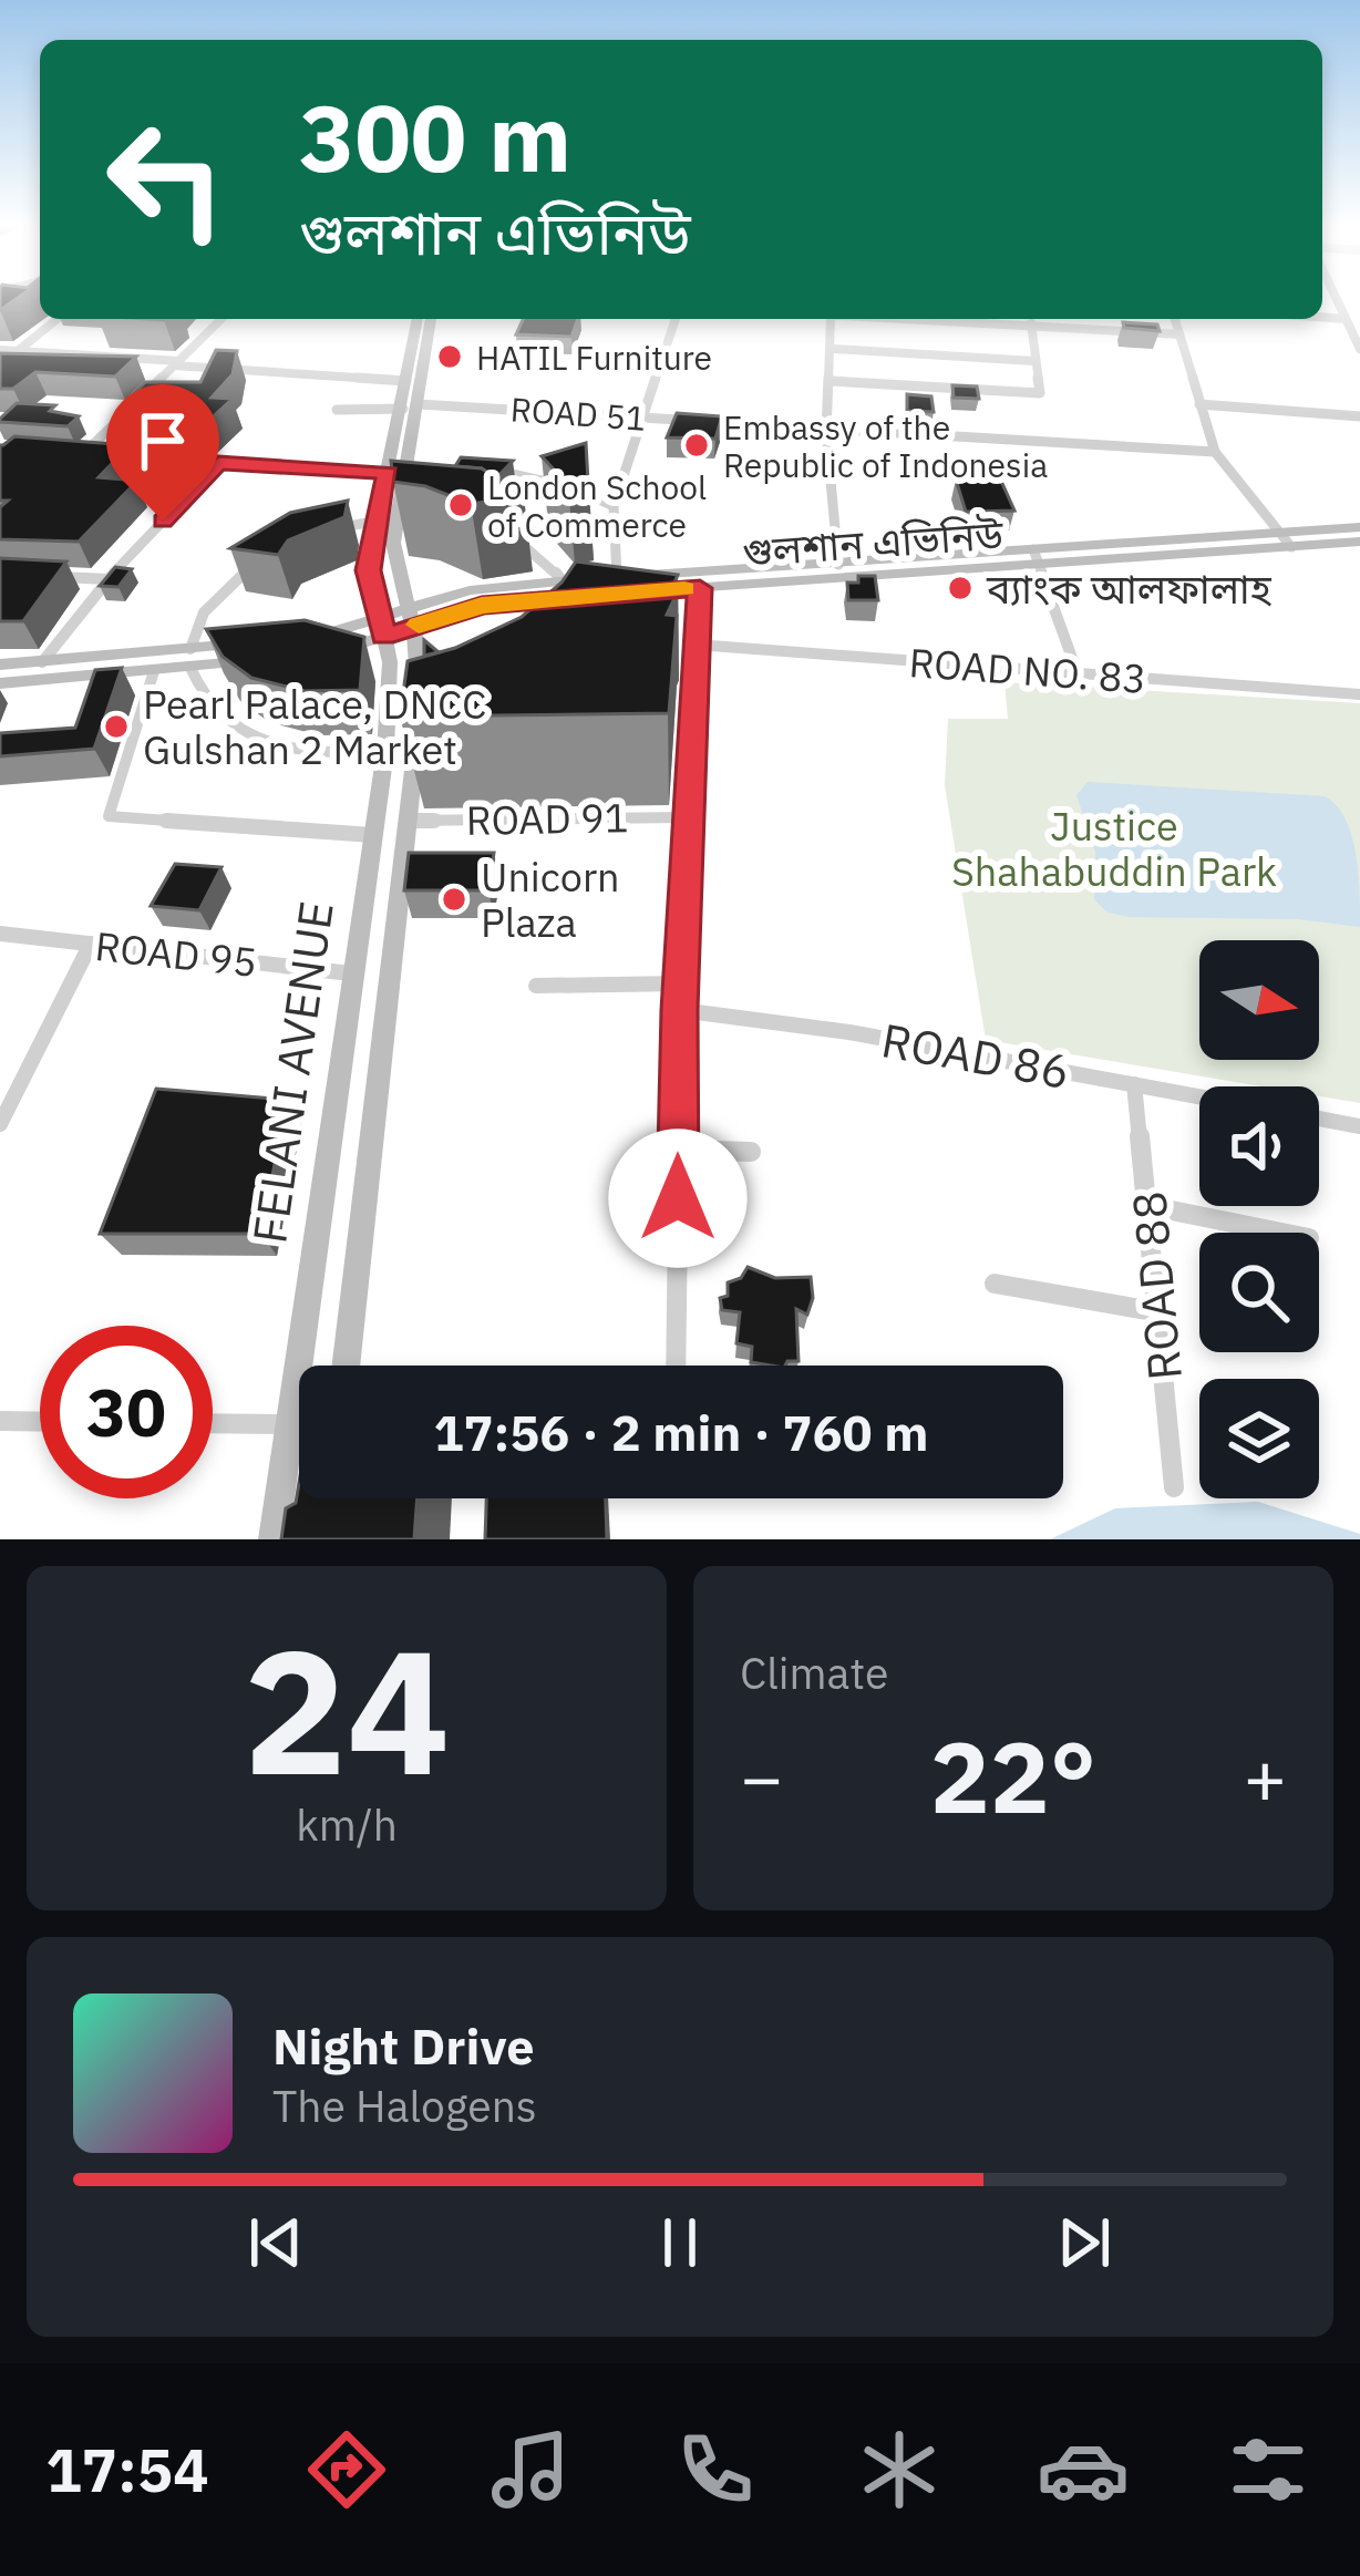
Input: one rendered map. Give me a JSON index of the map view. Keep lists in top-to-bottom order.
{
  "streets": {
    "main road": ["গুলশান এভিনিউ", "FELANI AVENUE"],
    "street": [
      "ROAD 51",
      "ROAD NO. 83",
      "ROAD 91",
      "ROAD 95",
      "ROAD 86",
      "ROAD 88"
    ]
  },
  "crossings": [
    ["ROAD 51", "FELANI AVENUE"],
    ["গুলশান এভিনিউ", "FELANI AVENUE"],
    ["ROAD 91", "FELANI AVENUE"],
    ["ROAD 95", "FELANI AVENUE"],
    ["ROAD 86", "ROAD 88"]
  ],
  "parks": ["Justice Shahabuddin Park"],
  "places": [
    "HATIL Furniture",
    "Embassy of the Republic of Indonesia",
    "London School of Commerce",
    "ব্যাংক আলফালাহ",
    "Pearl Palace, DNCC Gulshan 2 Market",
    "Unicorn Plaza"
  ],
  "north": "right",
  "page": {
    "turn": ["300 m", "গুলশান এভিনিউ"],
    "limit": "30",
    "trip": "17:56 · 2 min · 760 m",
    "tile": [
      ["24", "km/h"],
      "Climate"
    ],
    "heat": ["−", "22°", "+"],
    "song": ["Night Drive", "The Halogens"],
    "tabs": "17:54"
  }
}
